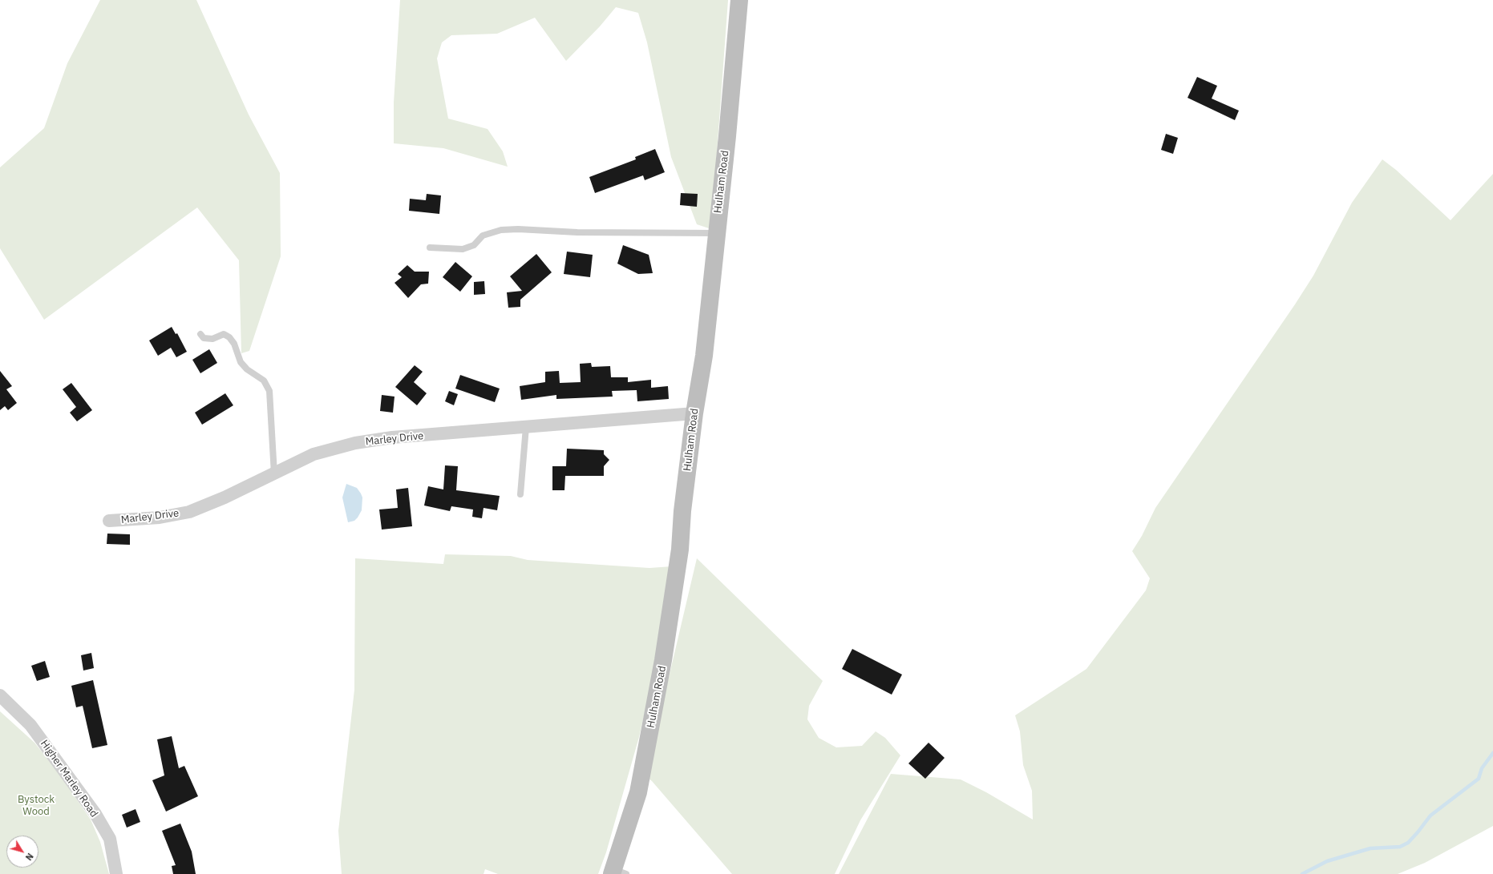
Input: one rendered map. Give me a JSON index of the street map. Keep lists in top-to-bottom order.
{
  "streets": {
    "street": ["Hulham Road", "Marley Drive", "Higher Marley Road"]
  },
  "crossings": [
    ["Hulham Road", "Marley Drive"]
  ],
  "parks": ["Bystock Wood"],
  "north": "bottom right"
}
